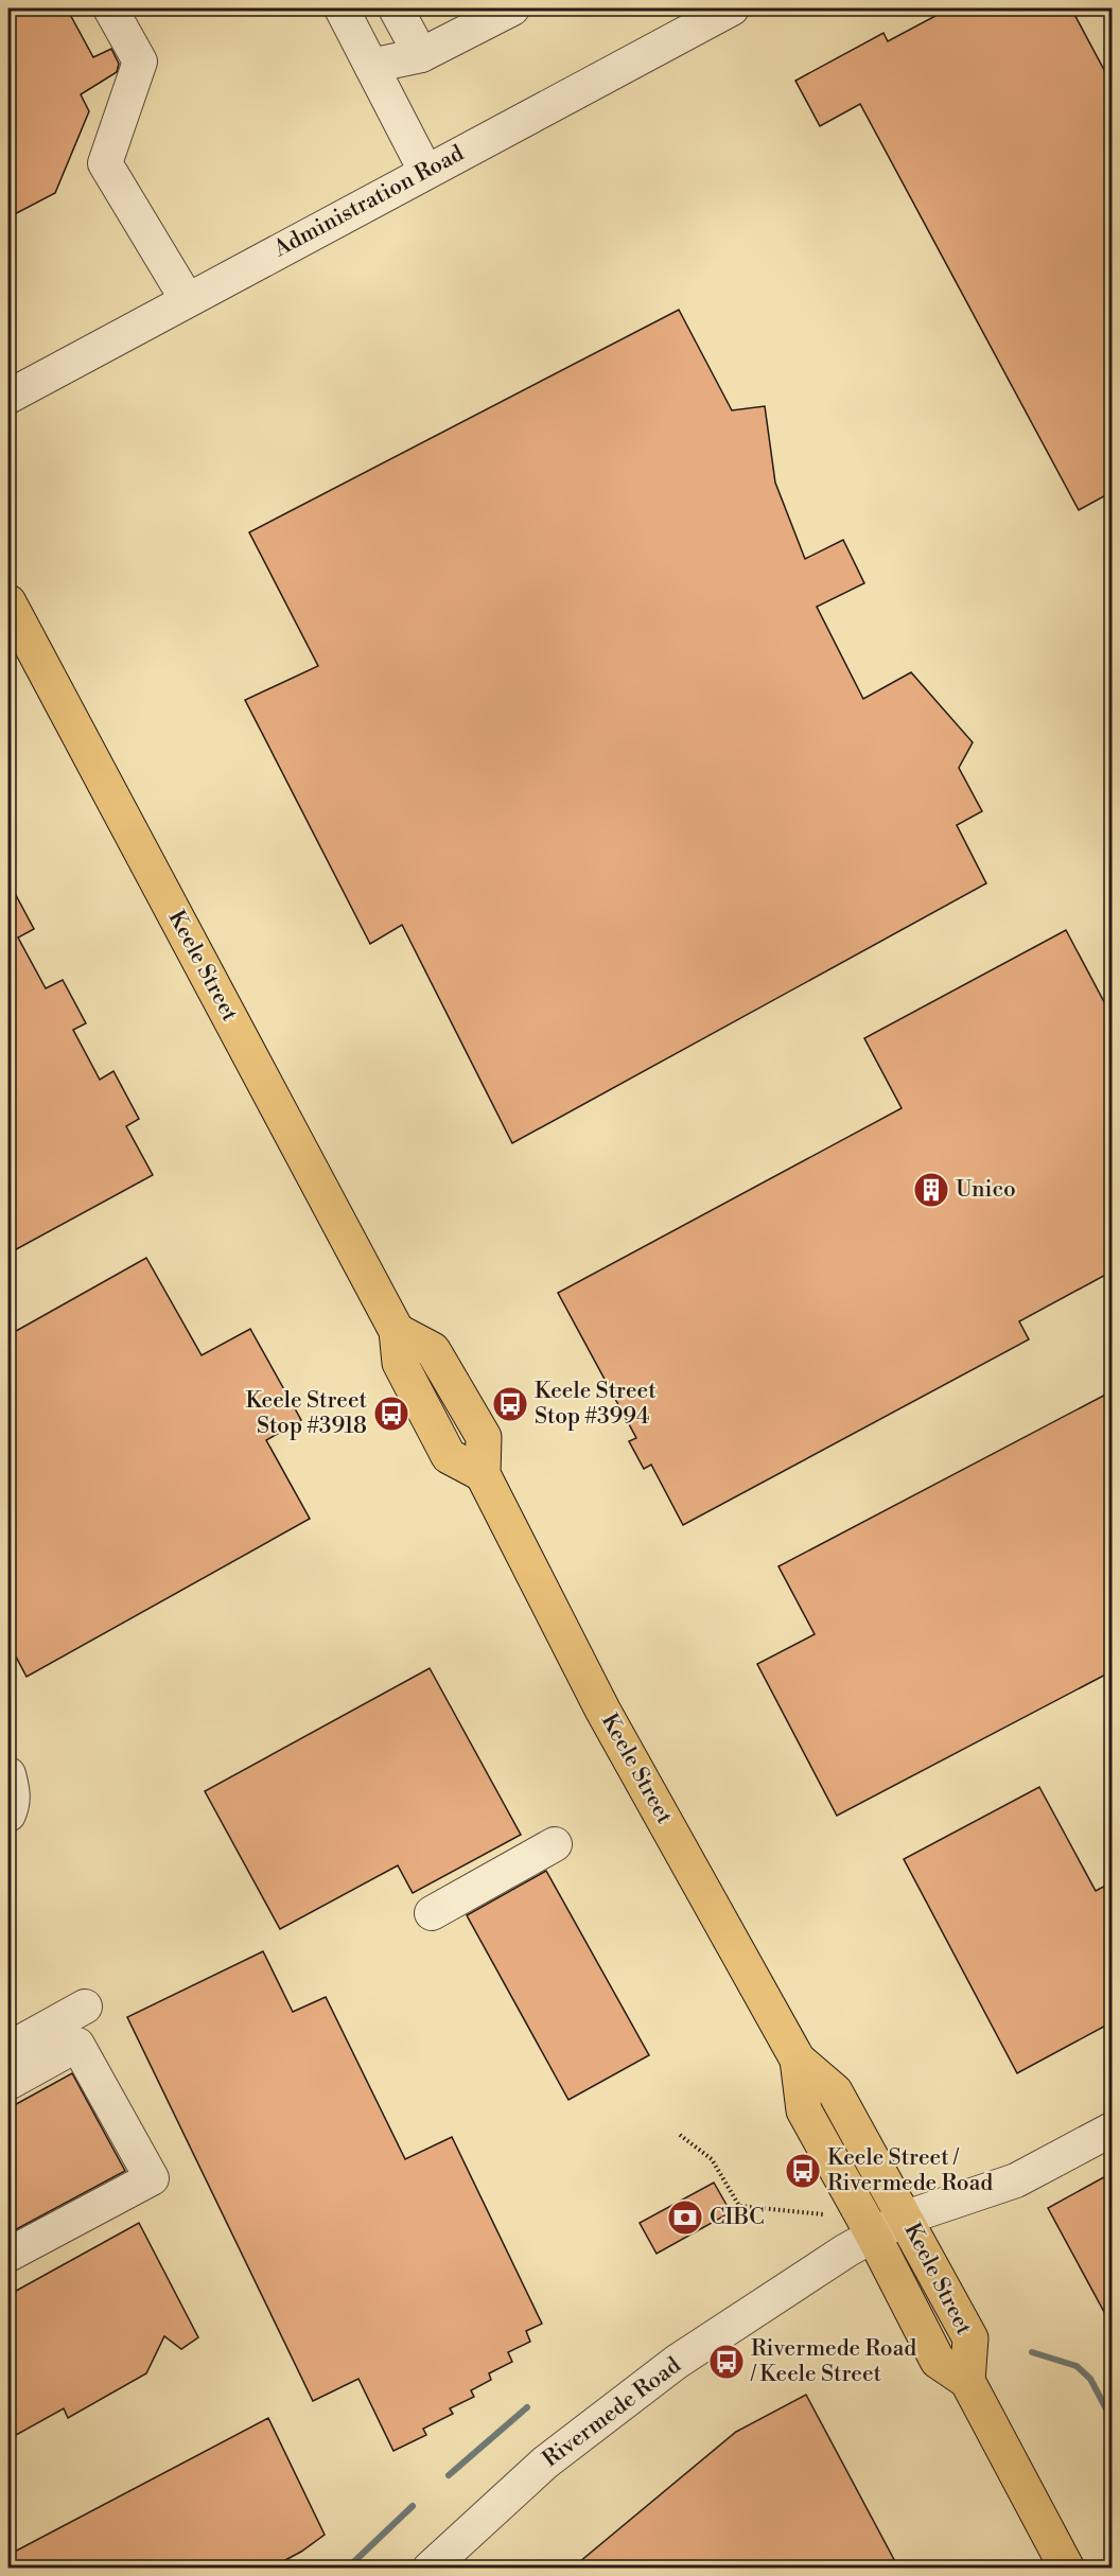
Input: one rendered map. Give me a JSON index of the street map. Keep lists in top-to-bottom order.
{
  "streets": {
    "main road": ["Keele Street"],
    "street": ["Administration Road", "Rivermede Road"]
  },
  "crossings": [
    ["Keele Street", "Rivermede Road"]
  ],
  "places": {
    "building": ["Unico"],
    "bus stop": [
      "Keele Street Stop #3994",
      "Keele Street Stop #3918",
      "Keele Street / Rivermede Road",
      "Rivermede Road / Keele Street"
    ],
    "bank": ["CIBC"]
  }
}
